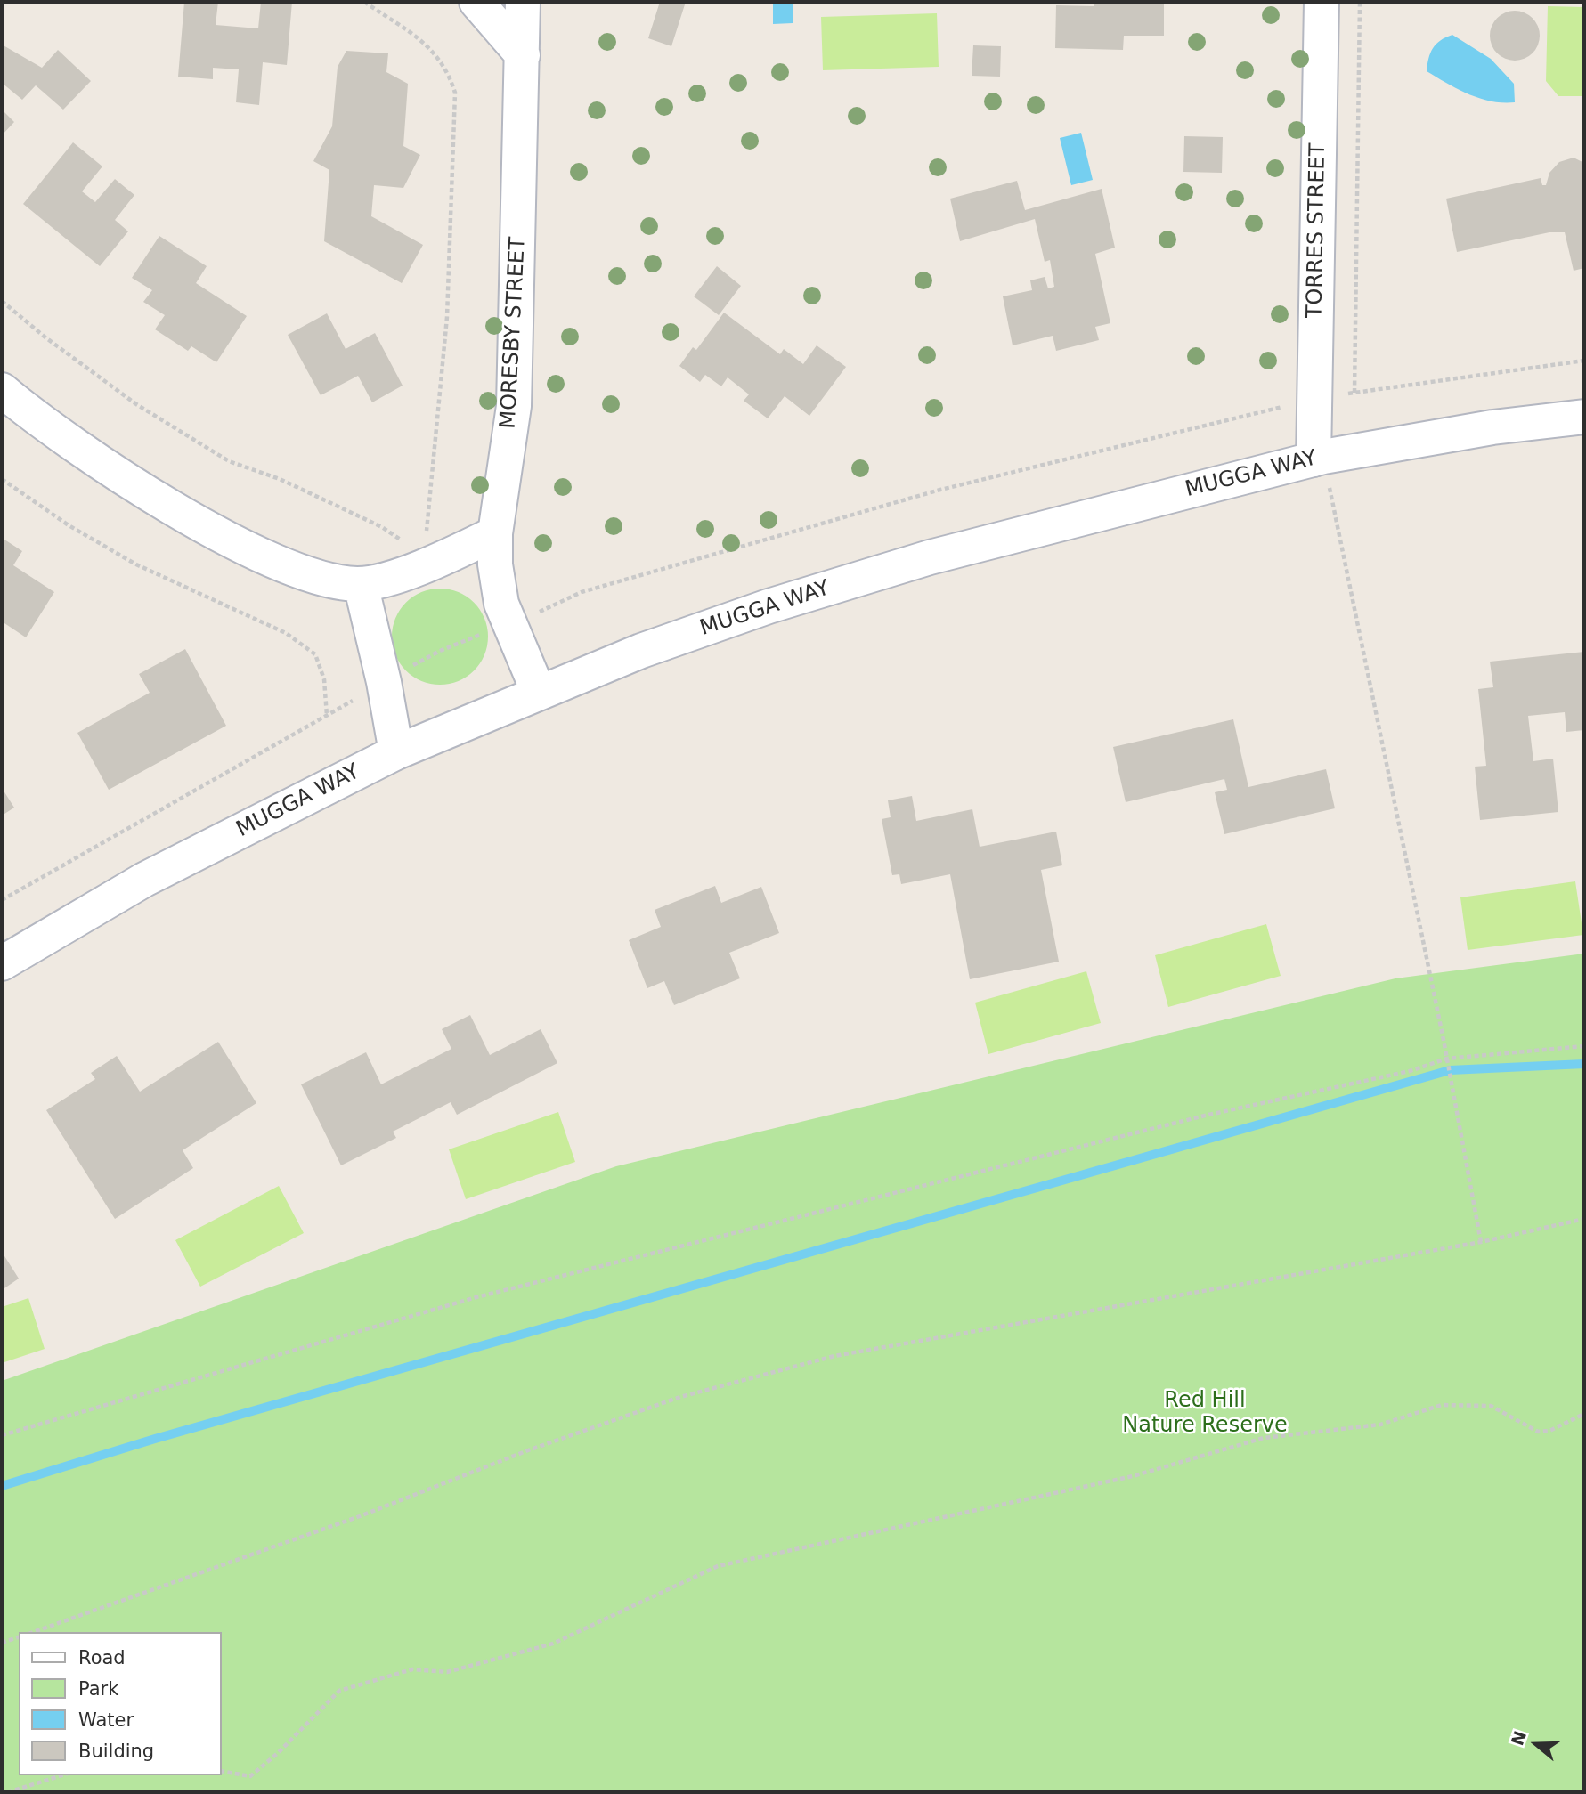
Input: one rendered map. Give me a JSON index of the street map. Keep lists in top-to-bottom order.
{
  "streets": {
    "street": ["TORRES STREET", "MORESBY STREET", "MUGGA WAY"]
  },
  "crossings": [
    ["TORRES STREET", "MUGGA WAY"],
    ["MORESBY STREET", "MUGGA WAY"]
  ],
  "parks": ["Red Hill Nature Reserve"],
  "legend": [
    "Road",
    "Park",
    "Water",
    "Building"
  ],
  "north": "left"
}
